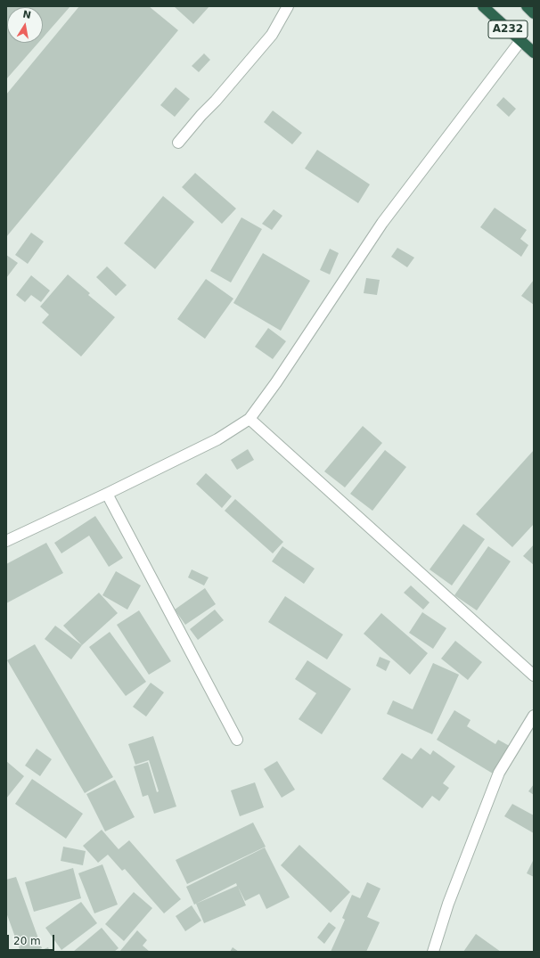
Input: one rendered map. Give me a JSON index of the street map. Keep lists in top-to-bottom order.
{
  "streets": {
    "highway": ["A232"]
  },
  "scale_bar": "20 m",
  "north": "top"
}
